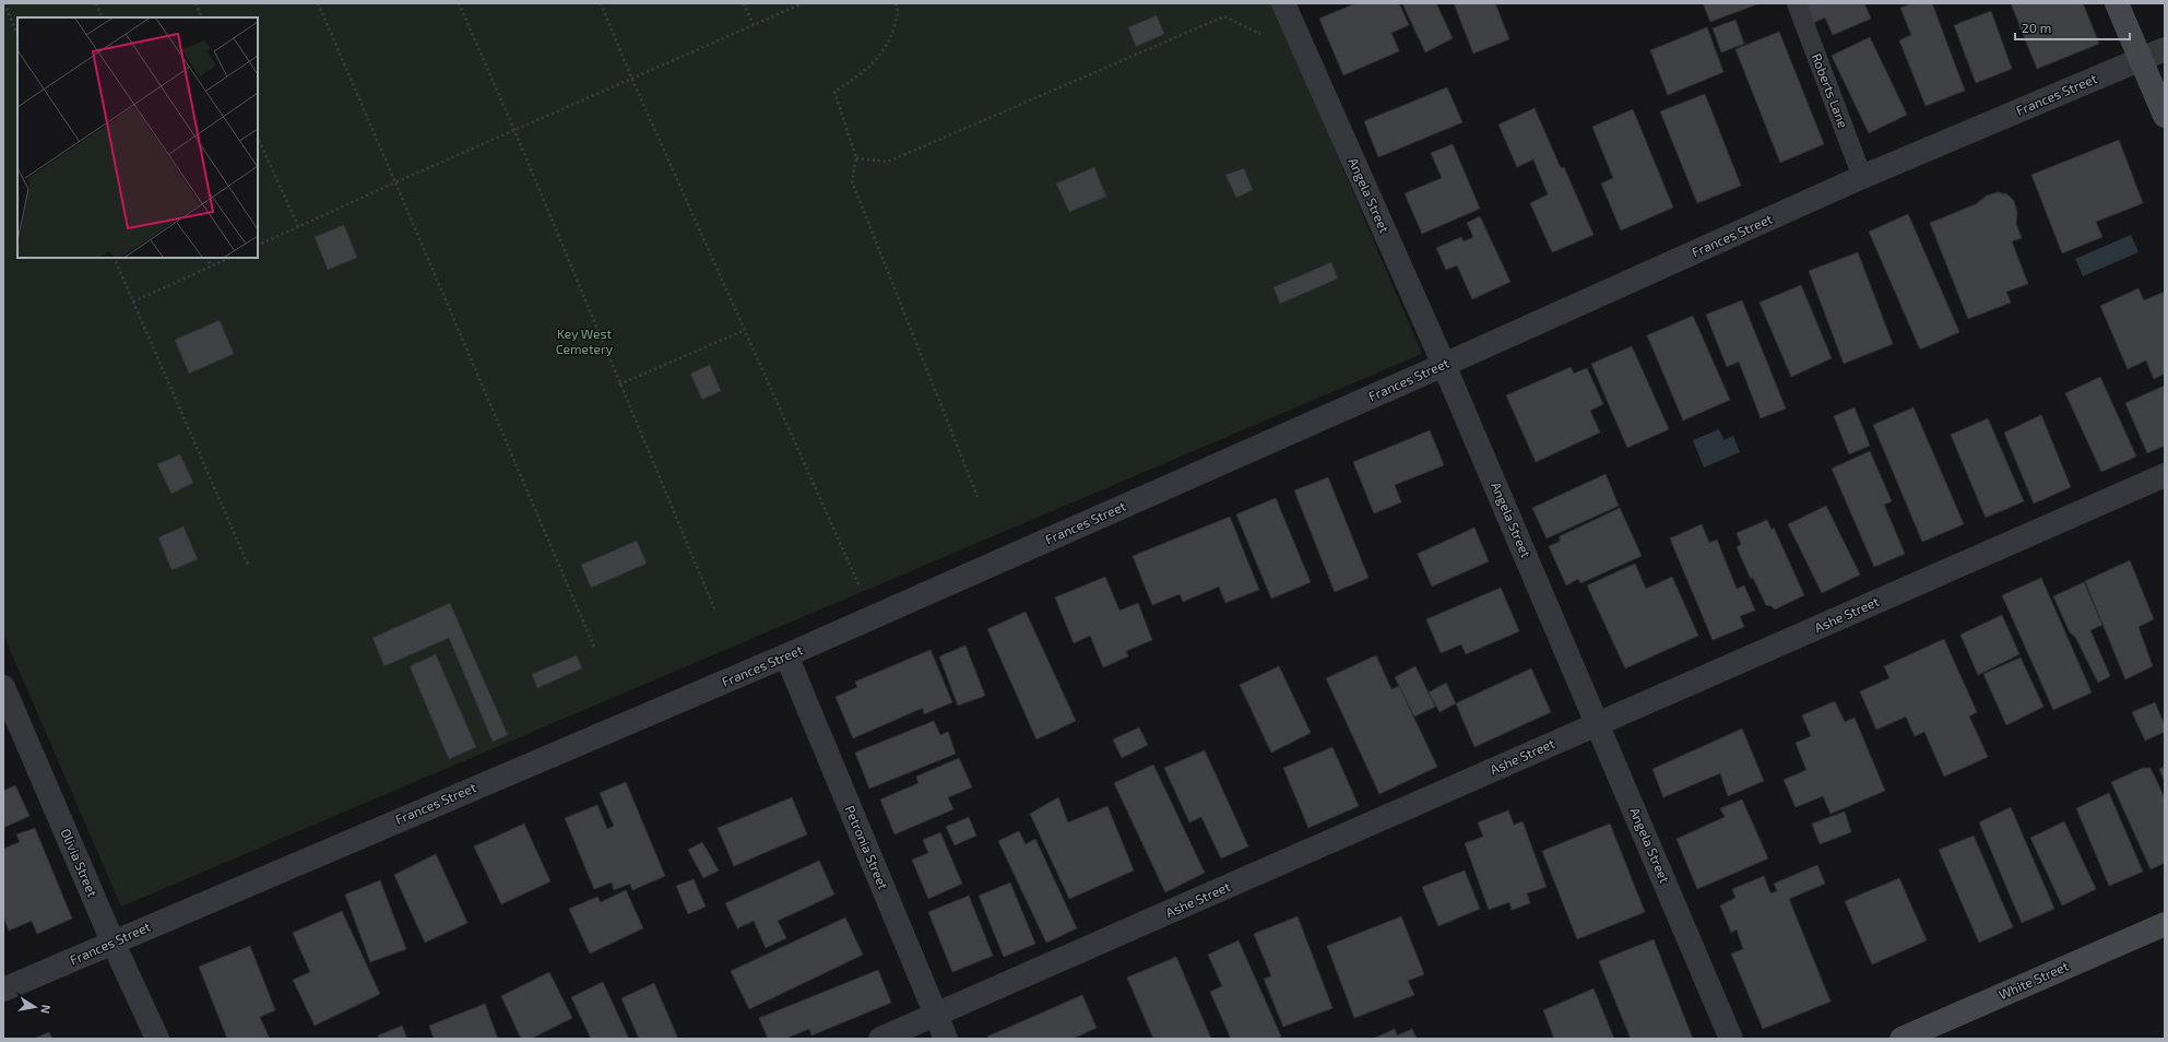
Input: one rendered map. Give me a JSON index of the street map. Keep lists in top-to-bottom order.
{
  "streets": {
    "street": [
      "Frances Street",
      "Angela Street",
      "Ashe Street",
      "Petronia Street",
      "Olivia Street",
      "White Street"
    ],
    "lane": ["Roberts Lane"]
  },
  "crossings": [
    ["Roberts Lane", "Frances Street"],
    ["Frances Street", "Angela Street"],
    ["Frances Street", "Petronia Street"],
    ["Frances Street", "Olivia Street"],
    ["Angela Street", "Ashe Street"],
    ["Ashe Street", "Petronia Street"]
  ],
  "parks": ["Key West Cemetery"],
  "scale_bar": "20 m",
  "north": "right"
}
